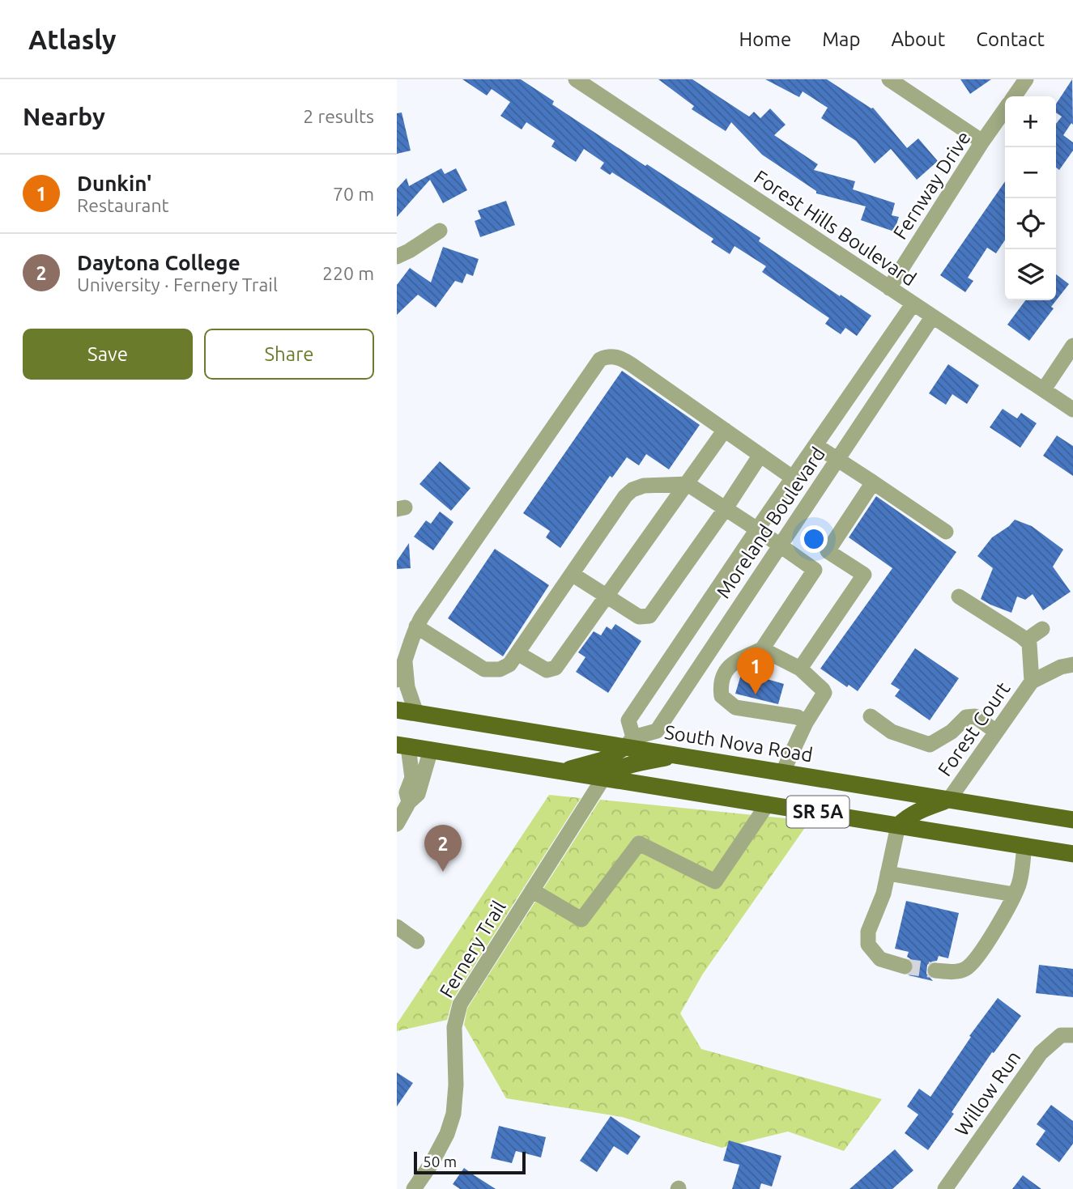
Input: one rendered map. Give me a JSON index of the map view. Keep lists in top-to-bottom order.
{
  "streets": {
    "main road": ["South Nova Road", "SR 5A"],
    "street": [
      "Fernway Drive",
      "Forest Hills Boulevard",
      "Moreland Boulevard",
      "Forest Court",
      "Fernery Trail",
      "Willow Run"
    ]
  },
  "crossings": [
    ["Fernway Drive", "Forest Hills Boulevard"],
    ["Forest Hills Boulevard", "Moreland Boulevard"],
    ["Moreland Boulevard", "South Nova Road"],
    ["Forest Court", "South Nova Road"],
    ["SR 5A", "Fernery Trail"]
  ],
  "scale_bar": "50 m",
  "page": {
    "header": "Atlasly",
    "nav": [
      "Home",
      "Map",
      "About",
      "Contact"
    ],
    "heading": ["Nearby", "2 results"],
    "map_buttons": ["+", "−"],
    "list": [
      {
        "mark": "1",
        "name": "Dunkin'",
        "note": "Restaurant",
        "value": "70 m"
      },
      {
        "mark": "2",
        "name": "Daytona College",
        "note": "University · Fernery Trail",
        "value": "220 m"
      }
    ],
    "buttons": ["Save", "Share"],
    "pins": ["1", "2"],
    "scale": "50 m"
  }
}
